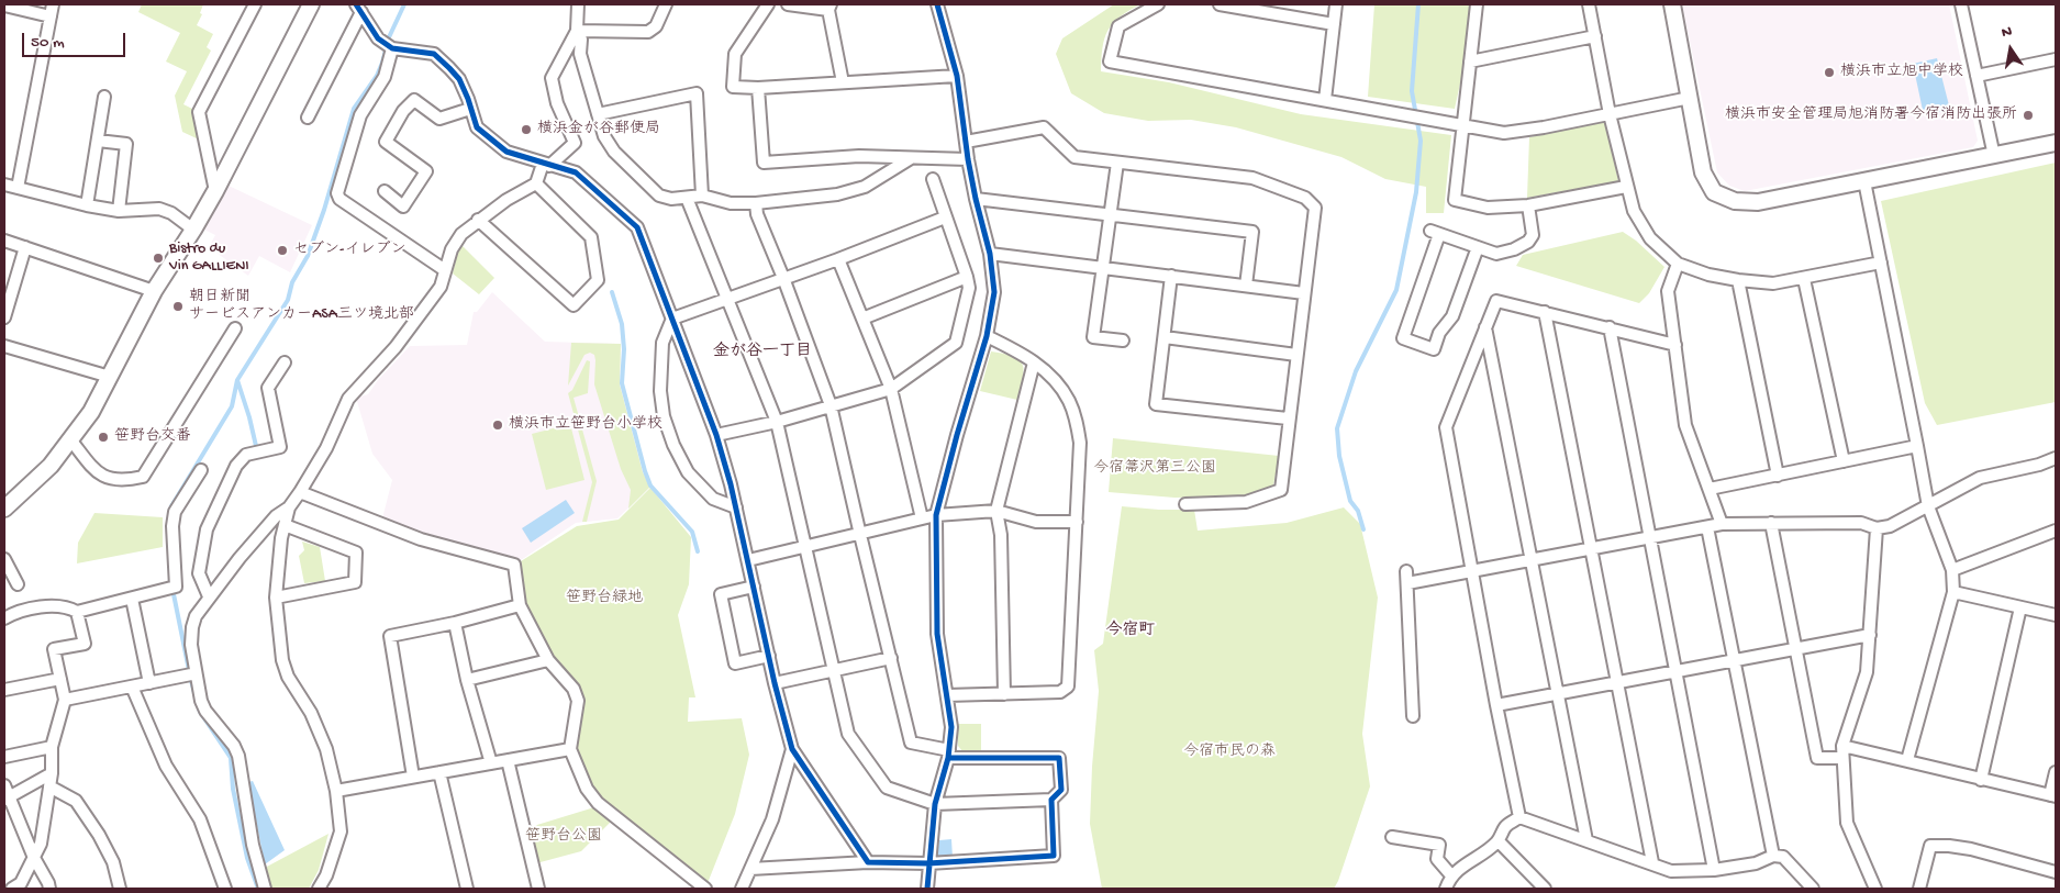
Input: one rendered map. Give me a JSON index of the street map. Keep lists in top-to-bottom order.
{
  "districts": ["金が谷一丁目", "今宿町"],
  "parks": [
    "今宿箒沢第三公園",
    "笹野台緑地",
    "今宿市民の森",
    "笹野台公園"
  ],
  "places": [
    "横浜市立旭中学校",
    "横浜市安全管理局旭消防署今宿消防出張所",
    "横浜金が谷郵便局",
    "セブン-イレブン",
    "Bistro du Vin GALLIENI",
    "朝日新聞 サービスアンカーASA三ツ境北部",
    "横浜市立笹野台小学校",
    "笹野台交番"
  ],
  "scale_bar": "50 m",
  "north": "top"
}
